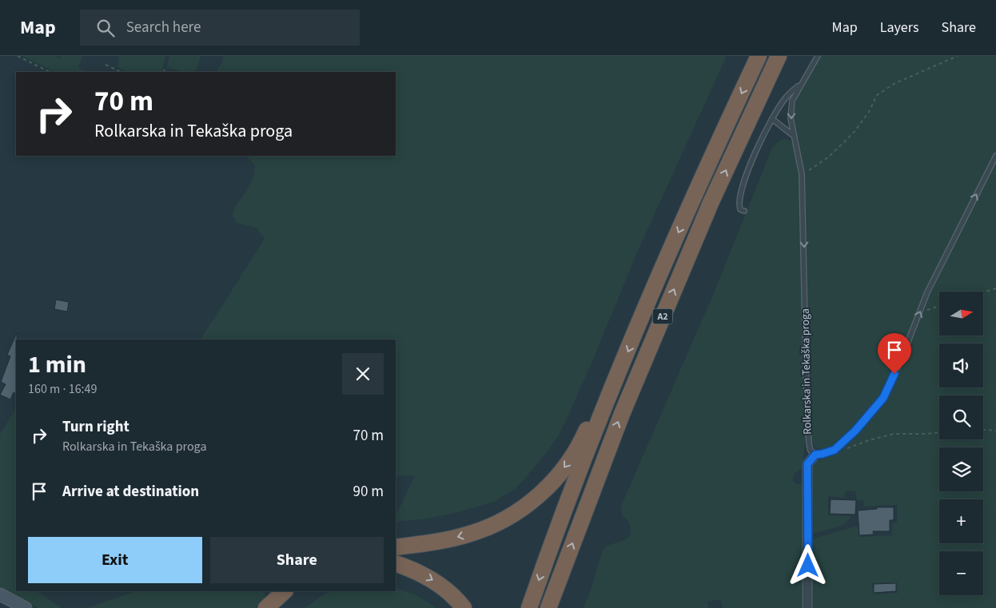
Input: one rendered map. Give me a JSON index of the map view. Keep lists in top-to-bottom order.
{
  "streets": {
    "highway": ["A2"],
    "lane": ["Rolkarska in Tekaška proga"]
  },
  "one_way": ["Rolkarska in Tekaška proga"],
  "north": "right",
  "page": {
    "header": "Map",
    "search": "Search here",
    "nav": ["Map", "Layers", "Share"],
    "turn": ["70 m", "Rolkarska in Tekaška proga"],
    "map_buttons": ["+", "−"],
    "heading": ["1 min", "160 m · 16:49"],
    "list": [
      {
        "name": "Turn right",
        "note": "Rolkarska in Tekaška proga",
        "value": "70 m"
      },
      {
        "name": "Arrive at destination",
        "value": "90 m"
      }
    ],
    "buttons": ["Exit", "Share"]
  }
}
